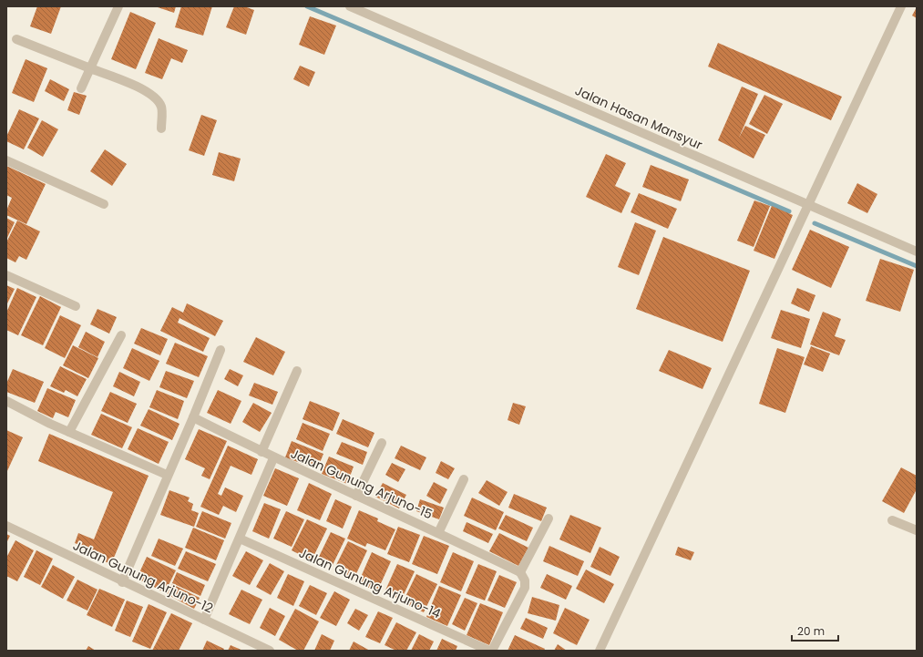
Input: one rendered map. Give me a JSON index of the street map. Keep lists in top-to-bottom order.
{
  "streets": {
    "street": [
      "Jalan Hasan Mansyur",
      "Jalan Gunung Arjuno-15",
      "Jalan Gunung Arjuno-12",
      "Jalan Gunung Arjuno-14"
    ]
  },
  "scale_bar": "20 m"
}
